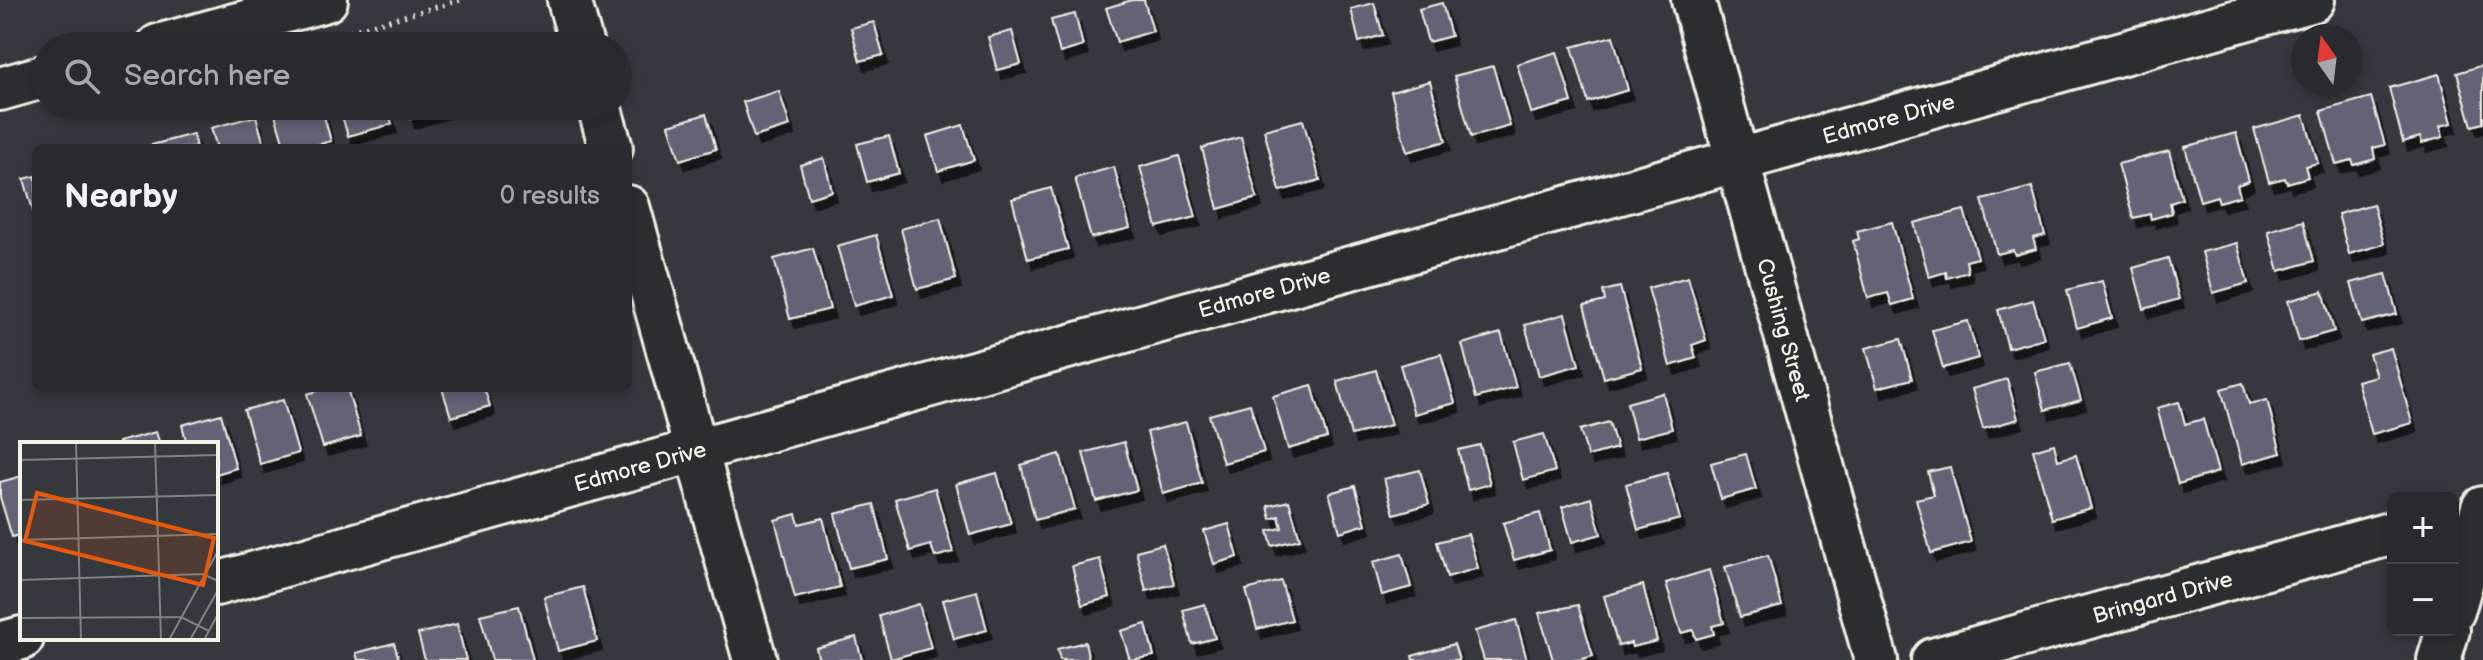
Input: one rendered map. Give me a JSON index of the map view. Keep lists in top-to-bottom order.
{
  "streets": {
    "street": ["Edmore Drive", "Cushing Street", "Bringard Drive"]
  },
  "crossings": [
    ["Edmore Drive", "Cushing Street"]
  ],
  "north": "top",
  "page": {
    "search": "Search here",
    "heading": ["Nearby", "0 results"],
    "map_buttons": ["+", "−"]
  }
}
